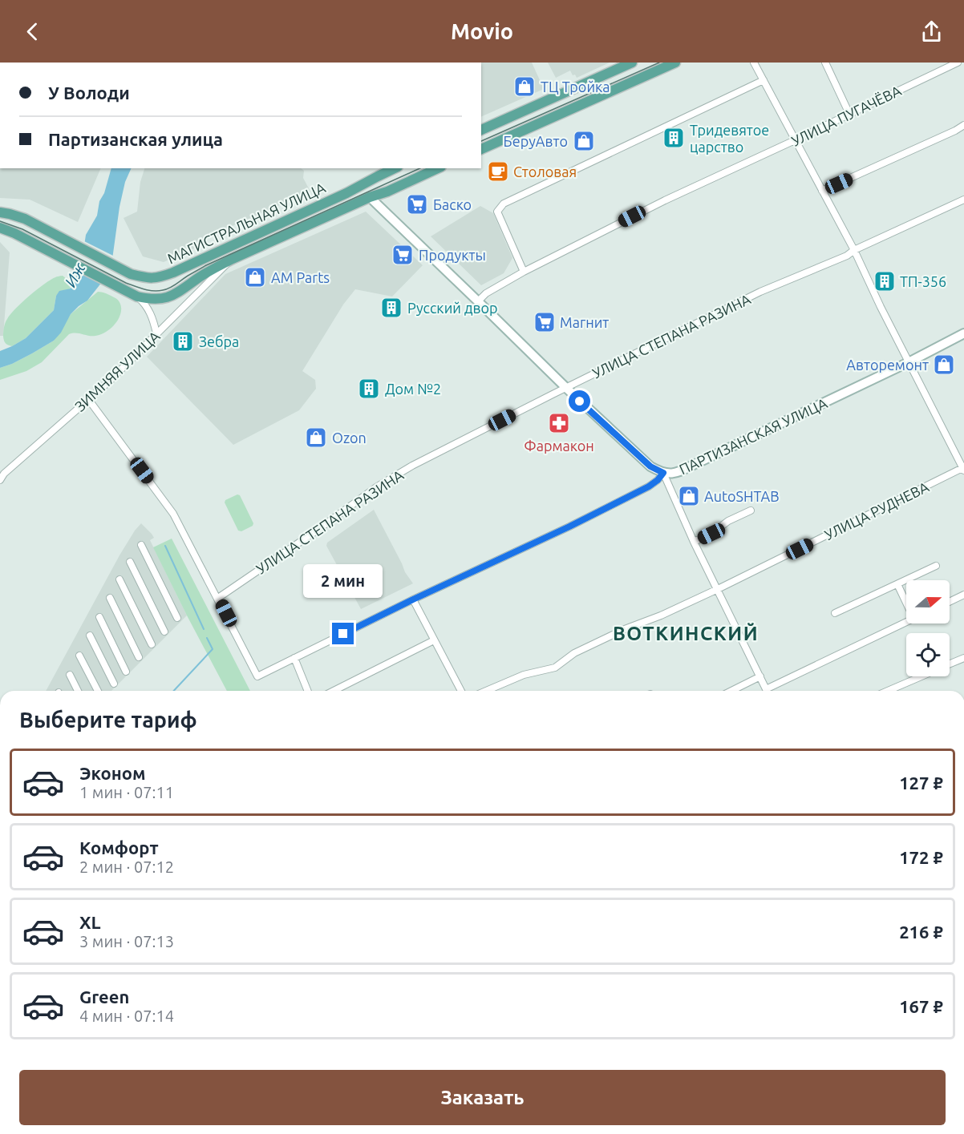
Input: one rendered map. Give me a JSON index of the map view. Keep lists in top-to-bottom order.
{
  "streets": {
    "main road": ["МАГИСТРАЛЬНАЯ УЛИЦА"],
    "street": [
      "УЛИЦА ПУГАЧЁВА",
      "УЛИЦА СТЕПАНА РАЗИНА",
      "ЗИМНЯЯ УЛИЦА",
      "ПАРТИЗАНСКАЯ УЛИЦА",
      "УЛИЦА РУДНЕВА"
    ]
  },
  "crossings": [
    ["МАГИСТРАЛЬНАЯ УЛИЦА", "ЗИМНЯЯ УЛИЦА"],
    ["УЛИЦА СТЕПАНА РАЗИНА", "ПАРТИЗАНСКАЯ УЛИЦА"]
  ],
  "districts": ["ВОТКИНСКИЙ"],
  "water": ["Иж"],
  "places": {
    "shop": [
      "ТЦ Тройка",
      "БеруАвто",
      "AM Parts",
      "Авторемонт",
      "Ozon",
      "AutoSHTAB"
    ],
    "building": [
      "Тридевятое царство",
      "ТП-356",
      "Русский двор",
      "Зебра",
      "Дом №2"
    ],
    "cafe": ["Столовая"],
    "supermarket": ["Баско", "Продукты", "Магнит"],
    "pharmacy": ["Фармакон"]
  },
  "north": "right",
  "page": {
    "header": "Movio",
    "banner": ["У Володи", "Партизанская улица"],
    "bubble": "2 мин",
    "heading": "Выберите тариф",
    "list": [
      {
        "name": "Эконом",
        "note": "1 мин · 07:11",
        "value": "127 ₽"
      },
      {
        "name": "Комфорт",
        "note": "2 мин · 07:12",
        "value": "172 ₽"
      },
      {
        "name": "XL",
        "note": "3 мин · 07:13",
        "value": "216 ₽"
      },
      {
        "name": "Green",
        "note": "4 мин · 07:14",
        "value": "167 ₽"
      }
    ],
    "buttons": "Заказать"
  }
}
